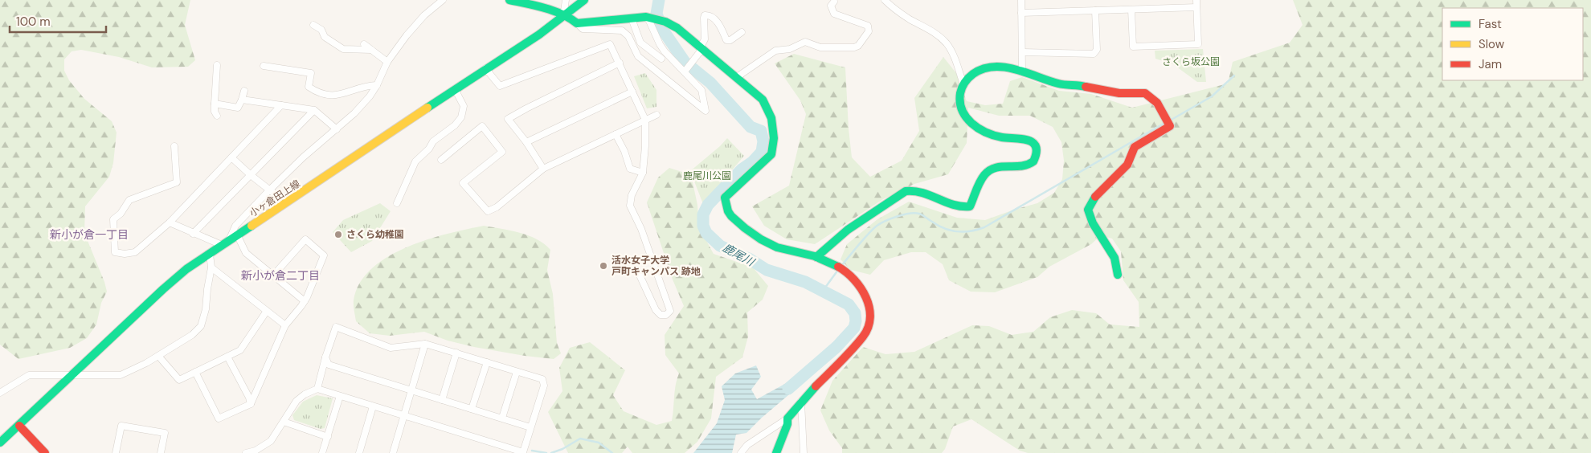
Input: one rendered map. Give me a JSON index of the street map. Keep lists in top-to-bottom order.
{
  "streets": {
    "street": ["小ヶ倉田上線"]
  },
  "districts": ["新小が倉一丁目", "新小が倉二丁目"],
  "water": ["鹿尾川"],
  "parks": ["さくら坂公園", "鹿尾川公園"],
  "places": ["さくら幼稚園", "活水女子大学 戸町キャンパス 跡地"],
  "legend": ["Fast", "Slow", "Jam"],
  "scale_bar": "100 m"
}
